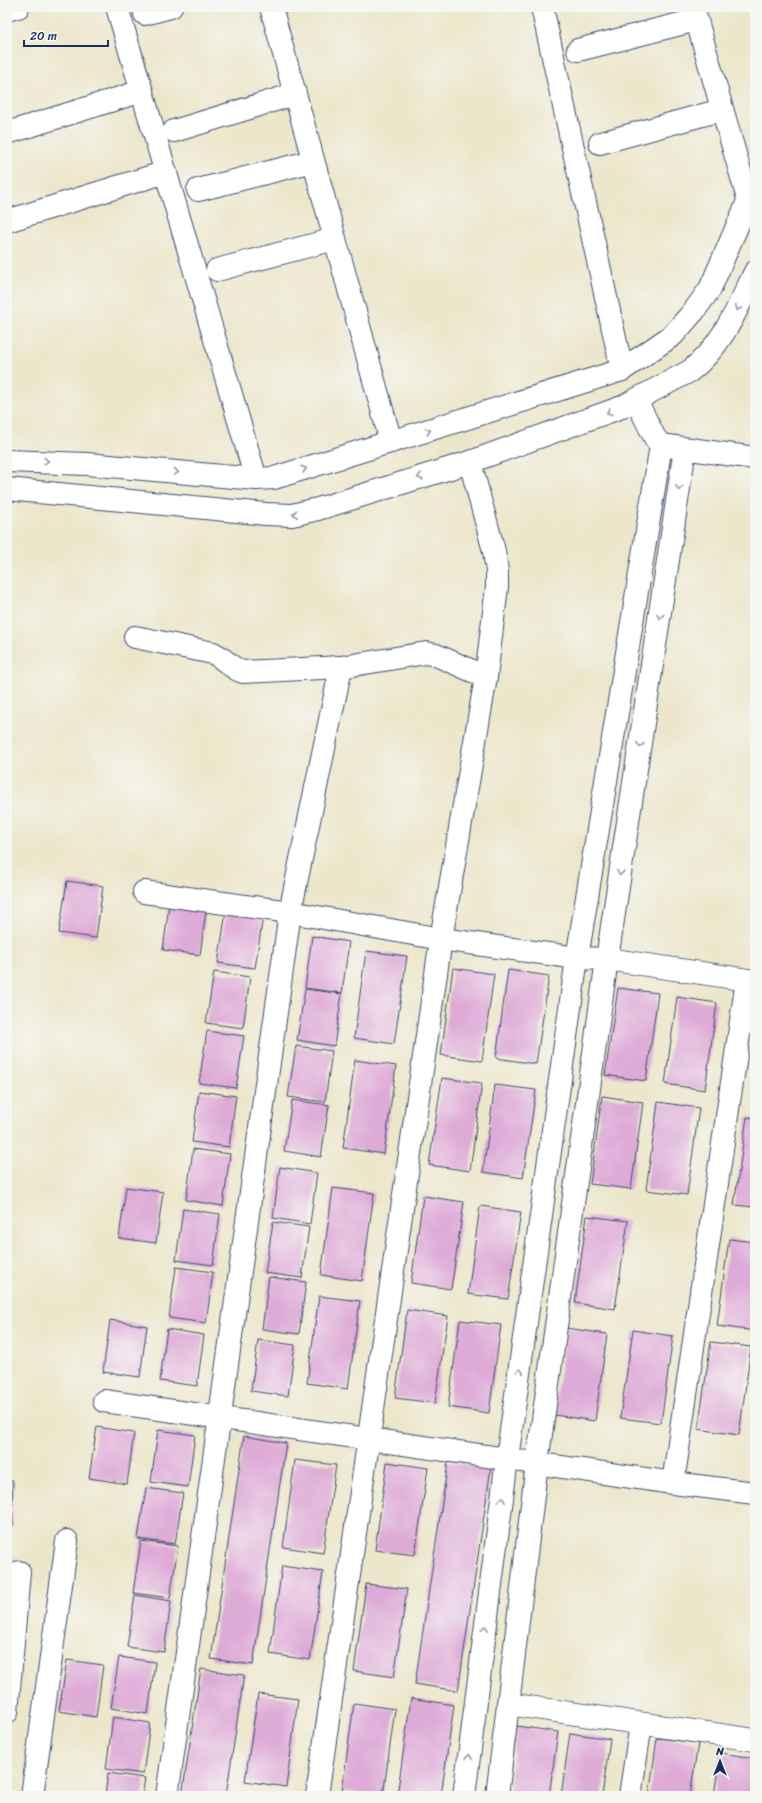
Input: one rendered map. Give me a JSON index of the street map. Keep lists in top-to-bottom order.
{
  "scale_bar": "20 m",
  "north": "top"
}
